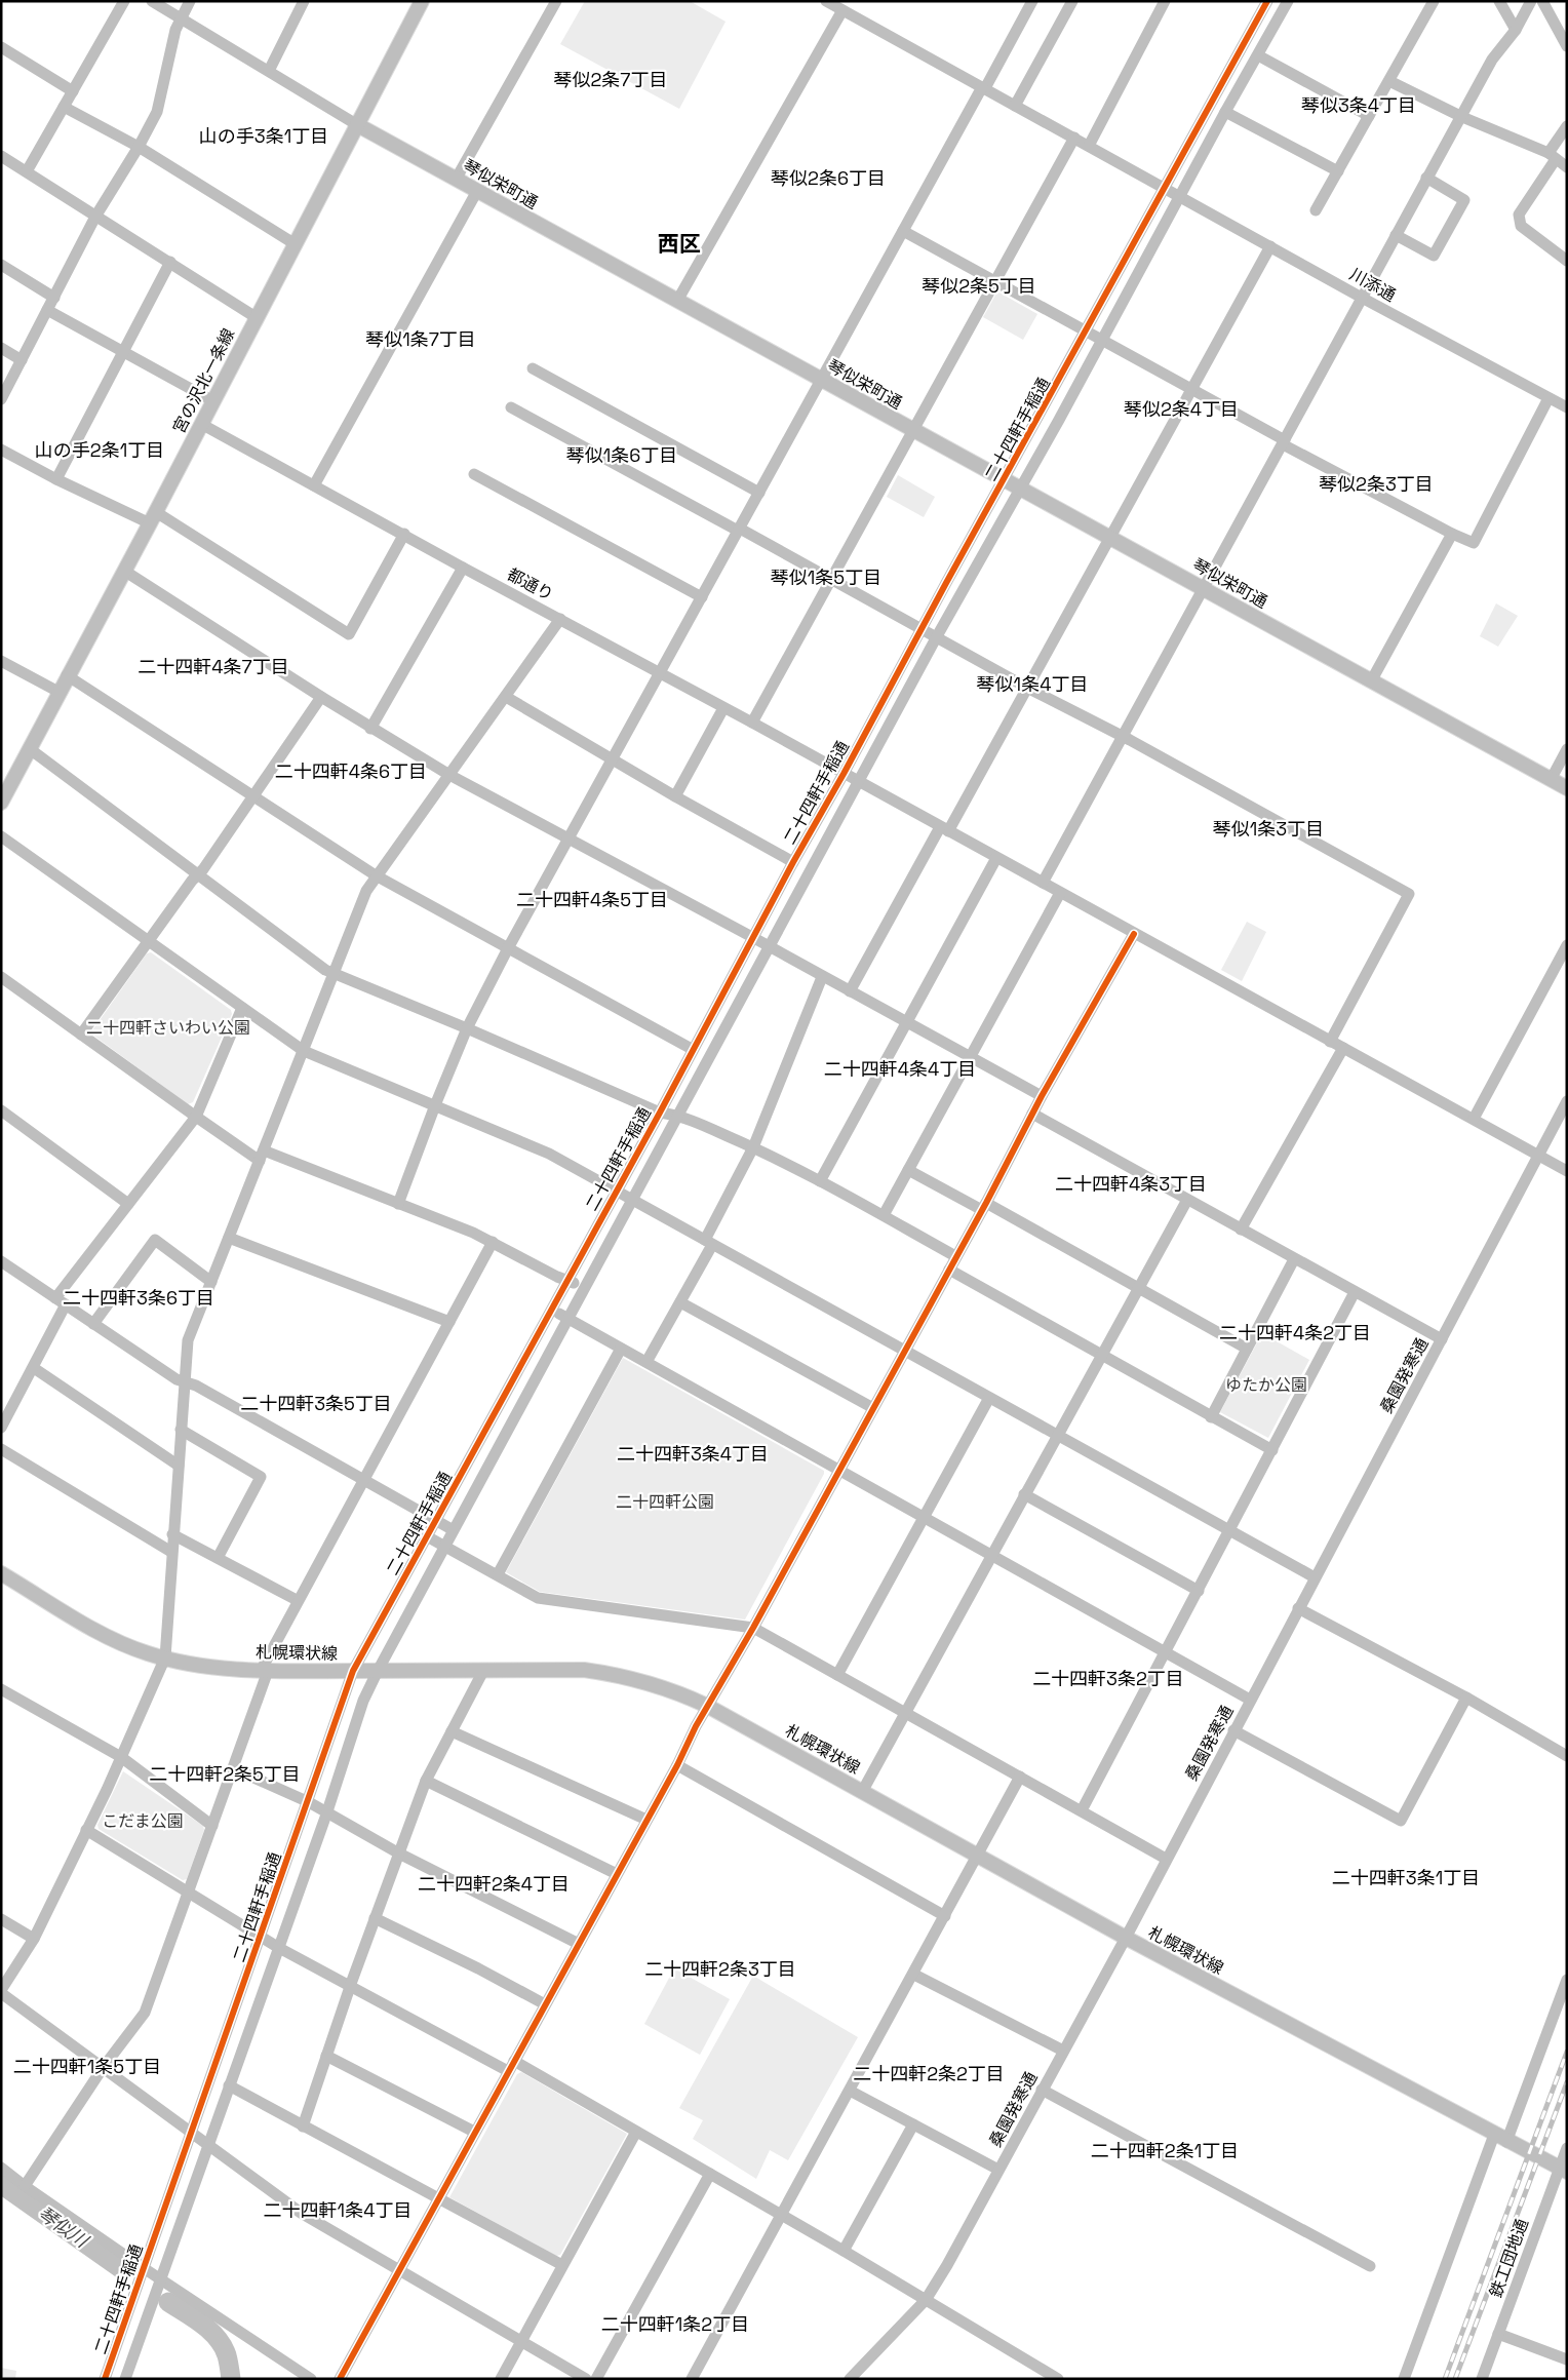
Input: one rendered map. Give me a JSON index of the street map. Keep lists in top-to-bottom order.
{
  "streets": {
    "main road": ["琴似栄町通", "宮の沢北一条線", "札幌環状線"],
    "street": [
      "川添通",
      "二十四軒手稲通",
      "都通り",
      "桑園発寒通",
      "鉄工団地通"
    ]
  },
  "crossings": [
    ["琴似栄町通", "宮の沢北一条線"],
    ["琴似栄町通", "二十四軒手稲通"],
    ["川添通", "二十四軒手稲通"],
    ["宮の沢北一条線", "都通り"],
    ["二十四軒手稲通", "都通り"],
    ["二十四軒手稲通", "札幌環状線"],
    ["都通り", "桑園発寒通"],
    ["桑園発寒通", "札幌環状線"],
    ["札幌環状線", "鉄工団地通"]
  ],
  "districts": [
    "琴似2条7丁目",
    "琴似3条4丁目",
    "山の手3条1丁目",
    "琴似2条6丁目",
    "西区",
    "琴似2条5丁目",
    "琴似1条7丁目",
    "琴似2条4丁目",
    "山の手2条1丁目",
    "琴似1条6丁目",
    "琴似2条3丁目",
    "琴似1条5丁目",
    "二十四軒4条7丁目",
    "琴似1条4丁目",
    "二十四軒4条6丁目",
    "琴似1条3丁目",
    "二十四軒4条5丁目",
    "二十四軒4条4丁目",
    "二十四軒4条3丁目",
    "二十四軒3条6丁目",
    "二十四軒4条2丁目",
    "二十四軒3条5丁目",
    "二十四軒3条4丁目",
    "二十四軒3条2丁目",
    "二十四軒2条5丁目",
    "二十四軒3条1丁目",
    "二十四軒2条4丁目",
    "二十四軒2条3丁目",
    "二十四軒1条5丁目",
    "二十四軒2条2丁目",
    "二十四軒2条1丁目",
    "二十四軒1条4丁目",
    "二十四軒1条2丁目"
  ],
  "water": ["琴似川"],
  "parks": [
    "二十四軒さいわい公園",
    "ゆたか公園",
    "二十四軒公園",
    "こだま公園"
  ]
}
